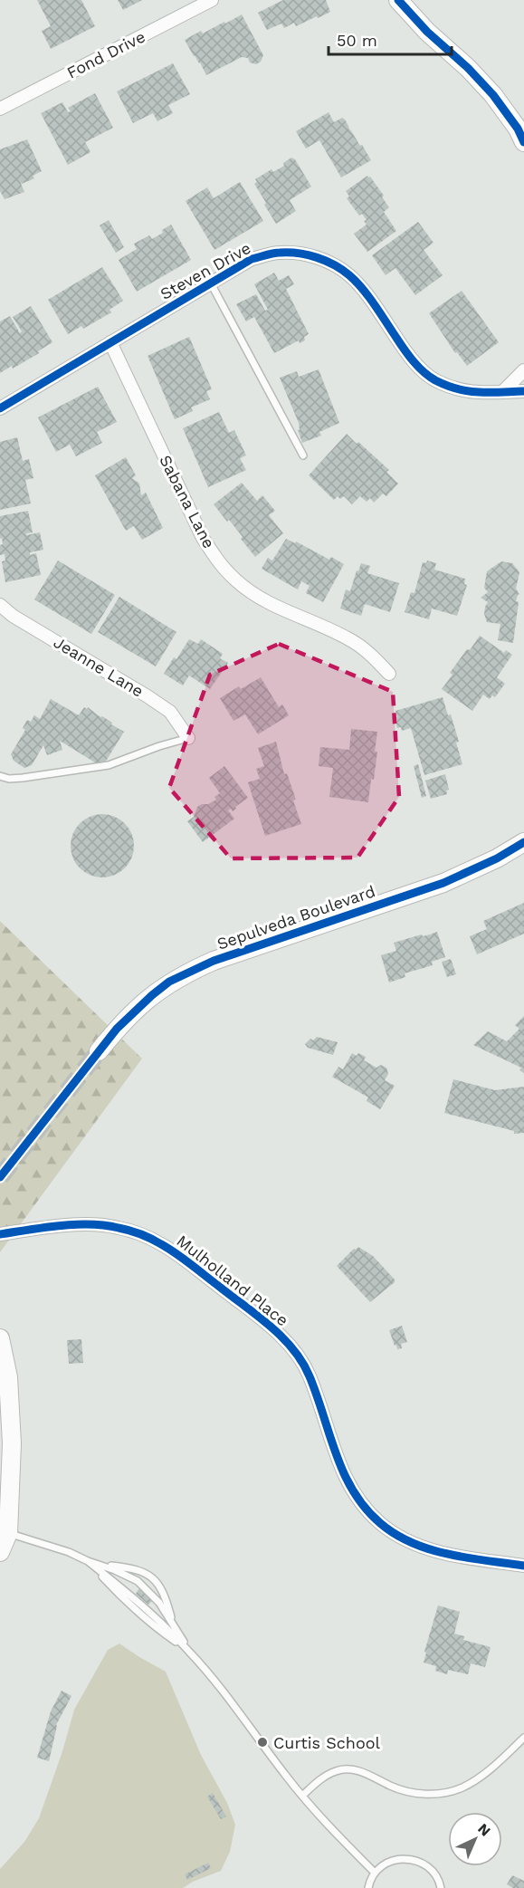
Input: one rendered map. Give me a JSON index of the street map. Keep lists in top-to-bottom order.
{
  "streets": {
    "main road": ["Sepulveda Boulevard"],
    "street": [
      "Fond Drive",
      "Steven Drive",
      "Sabana Lane",
      "Jeanne Lane",
      "Mulholland Place"
    ]
  },
  "crossings": [
    ["Steven Drive", "Sabana Lane"]
  ],
  "places": ["Curtis School"],
  "scale_bar": "50 m",
  "north": "top right"
}
